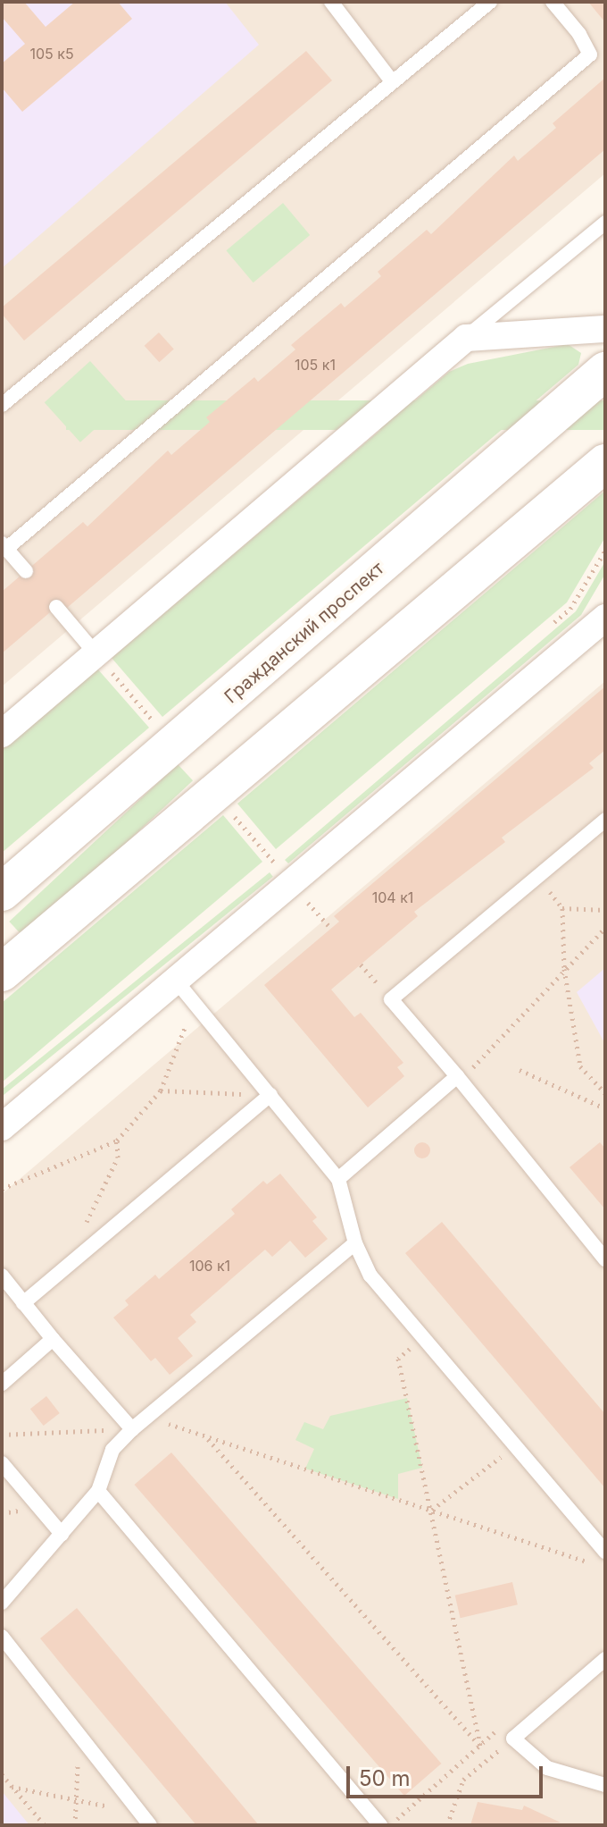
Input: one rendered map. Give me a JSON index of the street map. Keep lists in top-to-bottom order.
{
  "streets": {
    "main road": ["Гражданский проспект"]
  },
  "house_numbers": [
    "105 к5",
    "105 к1",
    "104 к1",
    "106 к1"
  ],
  "scale_bar": "50 m"
}
